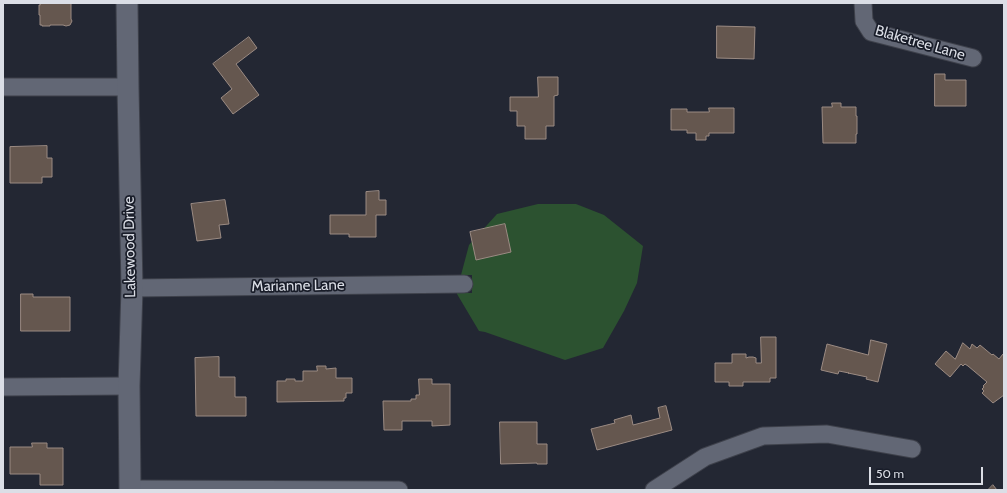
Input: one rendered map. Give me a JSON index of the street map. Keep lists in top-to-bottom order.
{
  "streets": {
    "street": ["Blaketree Lane", "Lakewood Drive", "Marianne Lane"]
  },
  "crossings": [
    ["Lakewood Drive", "Marianne Lane"]
  ],
  "scale_bar": "50 m"
}
